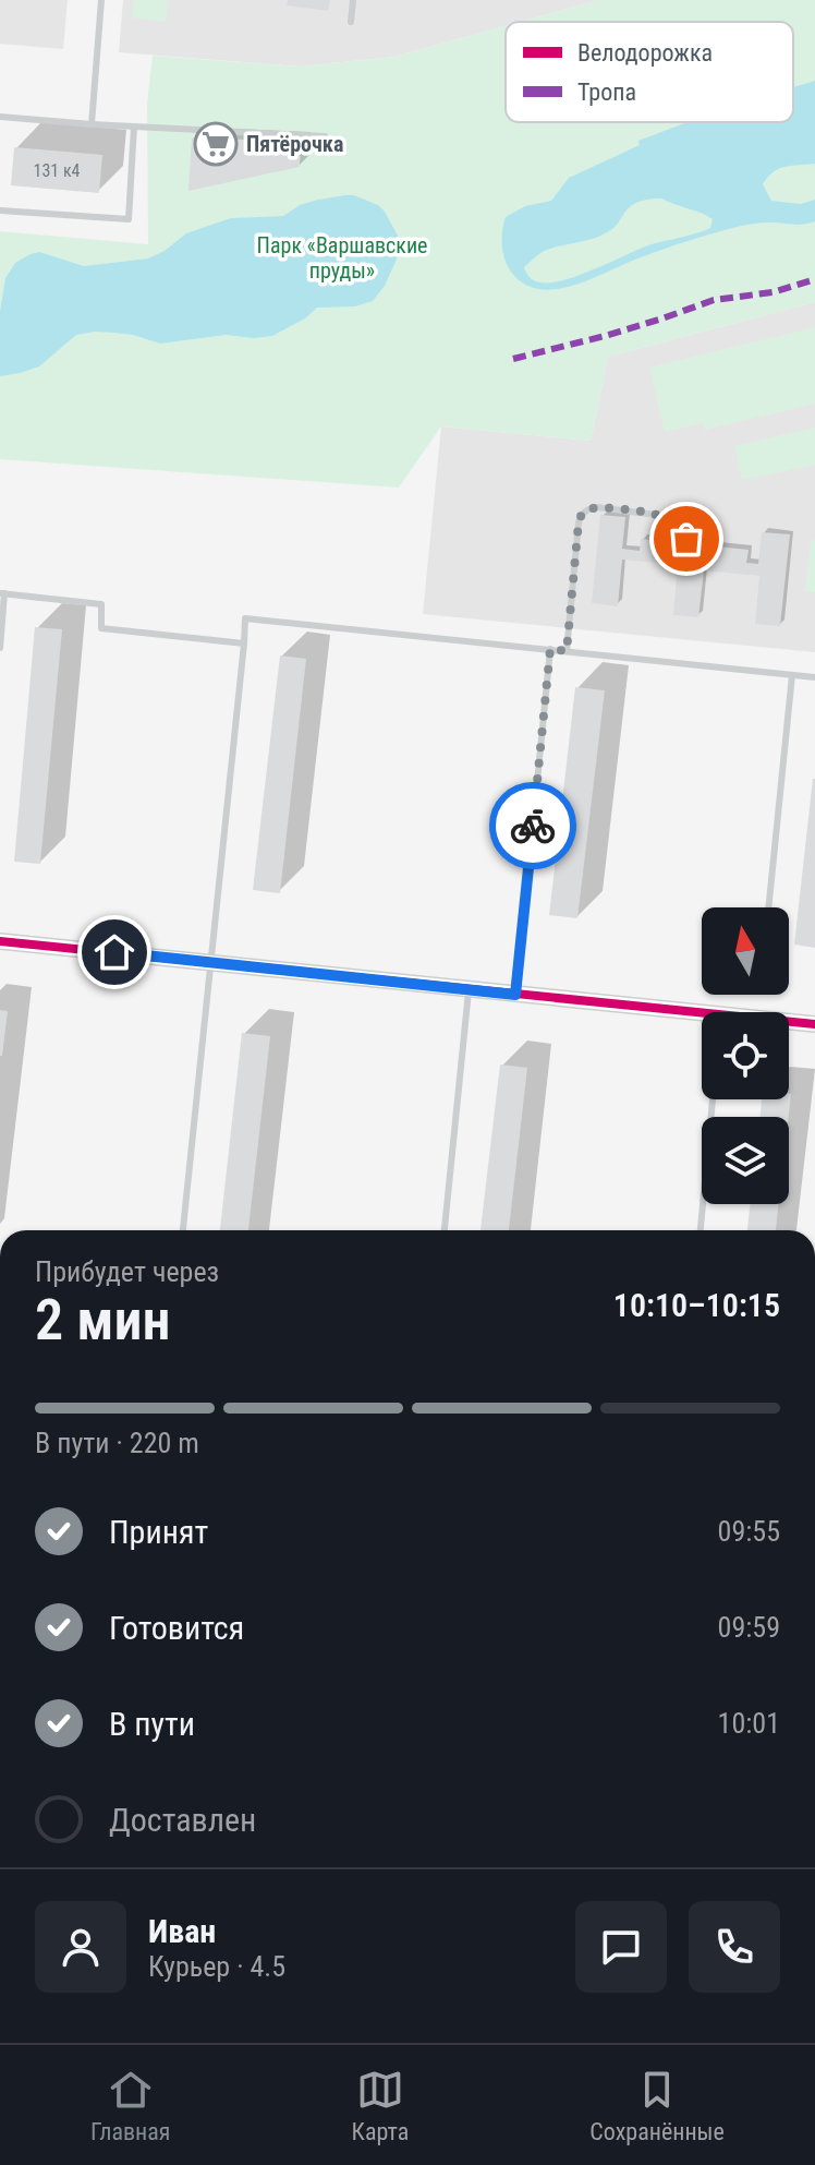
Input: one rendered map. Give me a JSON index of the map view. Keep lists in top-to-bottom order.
{
  "parks": ["Парк «Варшавские пруды»"],
  "places": {
    "supermarket": ["Пятёрочка"]
  },
  "house_numbers": ["131 к4"],
  "legend": ["Велодорожка", "Тропа"],
  "north": "top",
  "page": {
    "heading": ["2 мин", "Прибудет через", "10:10–10:15"],
    "panel": ["Иван", "Курьер · 4.5"],
    "bar": "В пути · 220 m",
    "list": [
      ["Принят", "09:55"],
      ["Готовится", "09:59"],
      ["В пути", "10:01"],
      "Доставлен"
    ],
    "tabs": ["Главная", "Карта", "Сохранённые"]
  }
}
